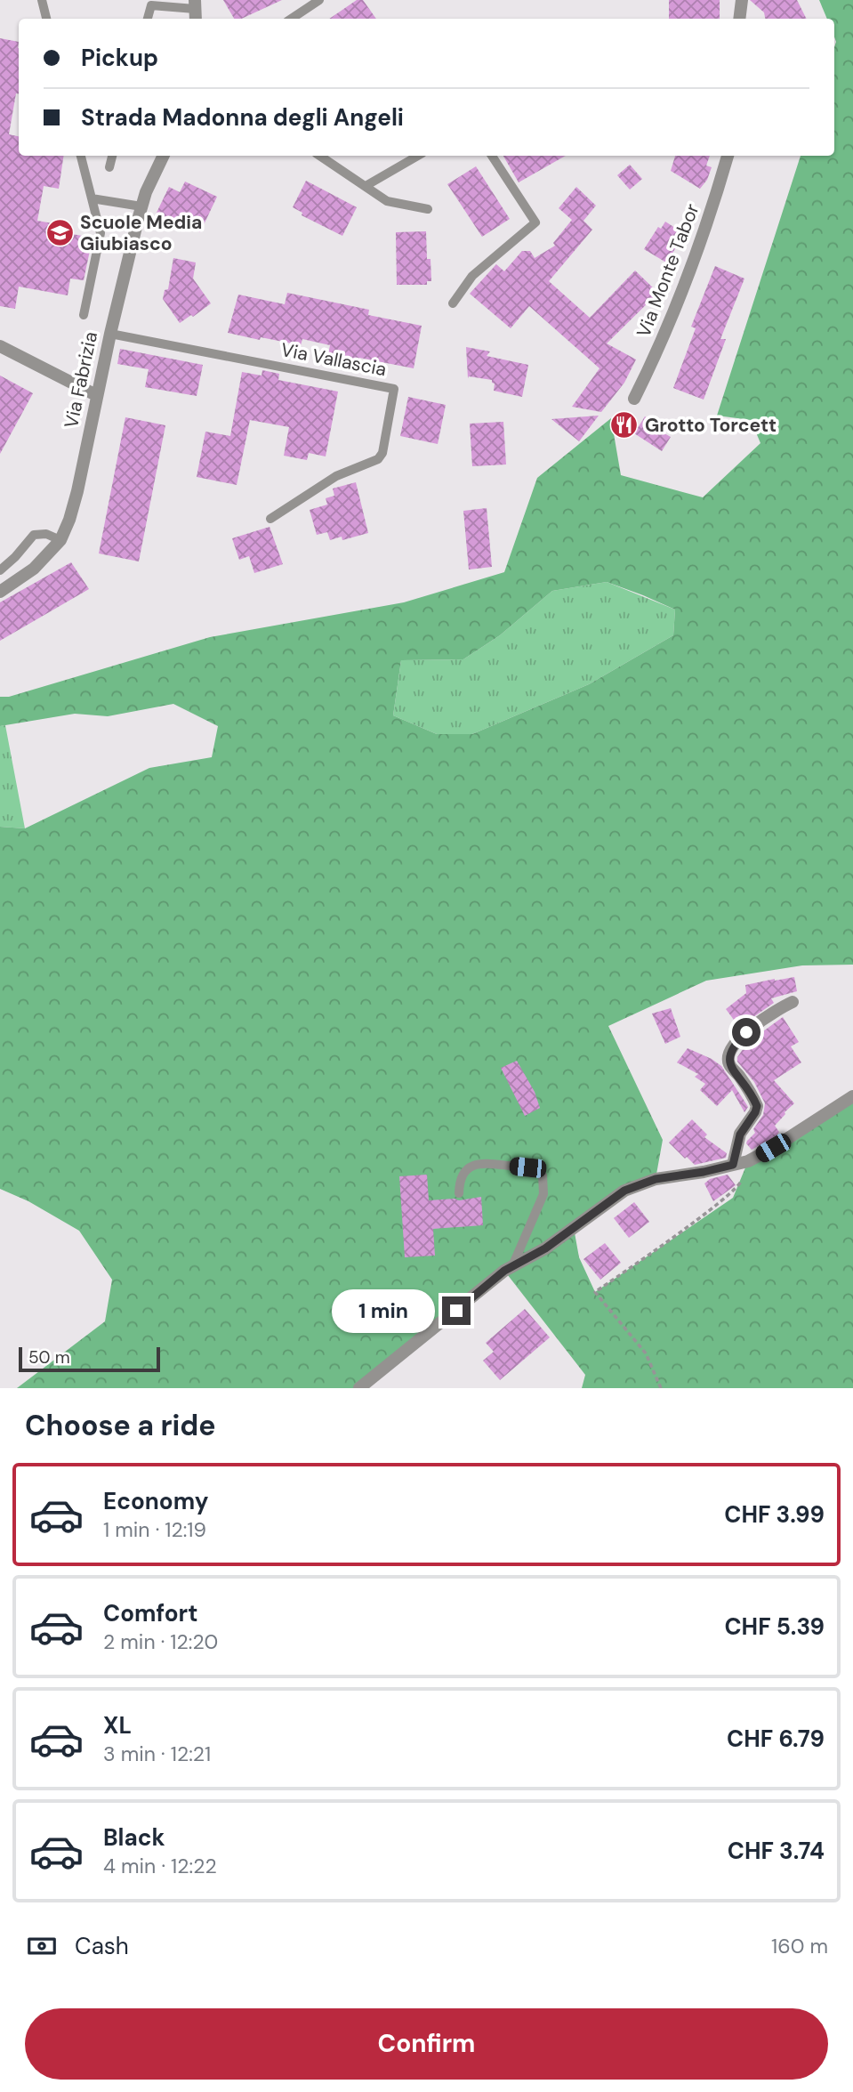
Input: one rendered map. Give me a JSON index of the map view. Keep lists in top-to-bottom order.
{
  "streets": {
    "street": ["Via Monte Tabor", "Via Fabrizia"],
    "lane": ["Via Vallascia"]
  },
  "crossings": [
    ["Via Vallascia", "Via Fabrizia"]
  ],
  "places": {
    "school or university": ["Scuole Media Giubiasco"],
    "restaurant": ["Grotto Torcett"]
  },
  "scale_bar": "50 m",
  "page": {
    "banner": ["Pickup", "Strada Madonna degli Angeli"],
    "bubble": "1 min",
    "scale": "50 m",
    "heading": "Choose a ride",
    "list": [
      {
        "name": "Economy",
        "note": "1 min · 12:19",
        "value": "CHF 3.99"
      },
      {
        "name": "Comfort",
        "note": "2 min · 12:20",
        "value": "CHF 5.39"
      },
      {
        "name": "XL",
        "note": "3 min · 12:21",
        "value": "CHF 6.79"
      },
      {
        "name": "Black",
        "note": "4 min · 12:22",
        "value": "CHF 3.74"
      }
    ],
    "pay": ["Cash", "160 m"],
    "buttons": "Confirm"
  }
}
